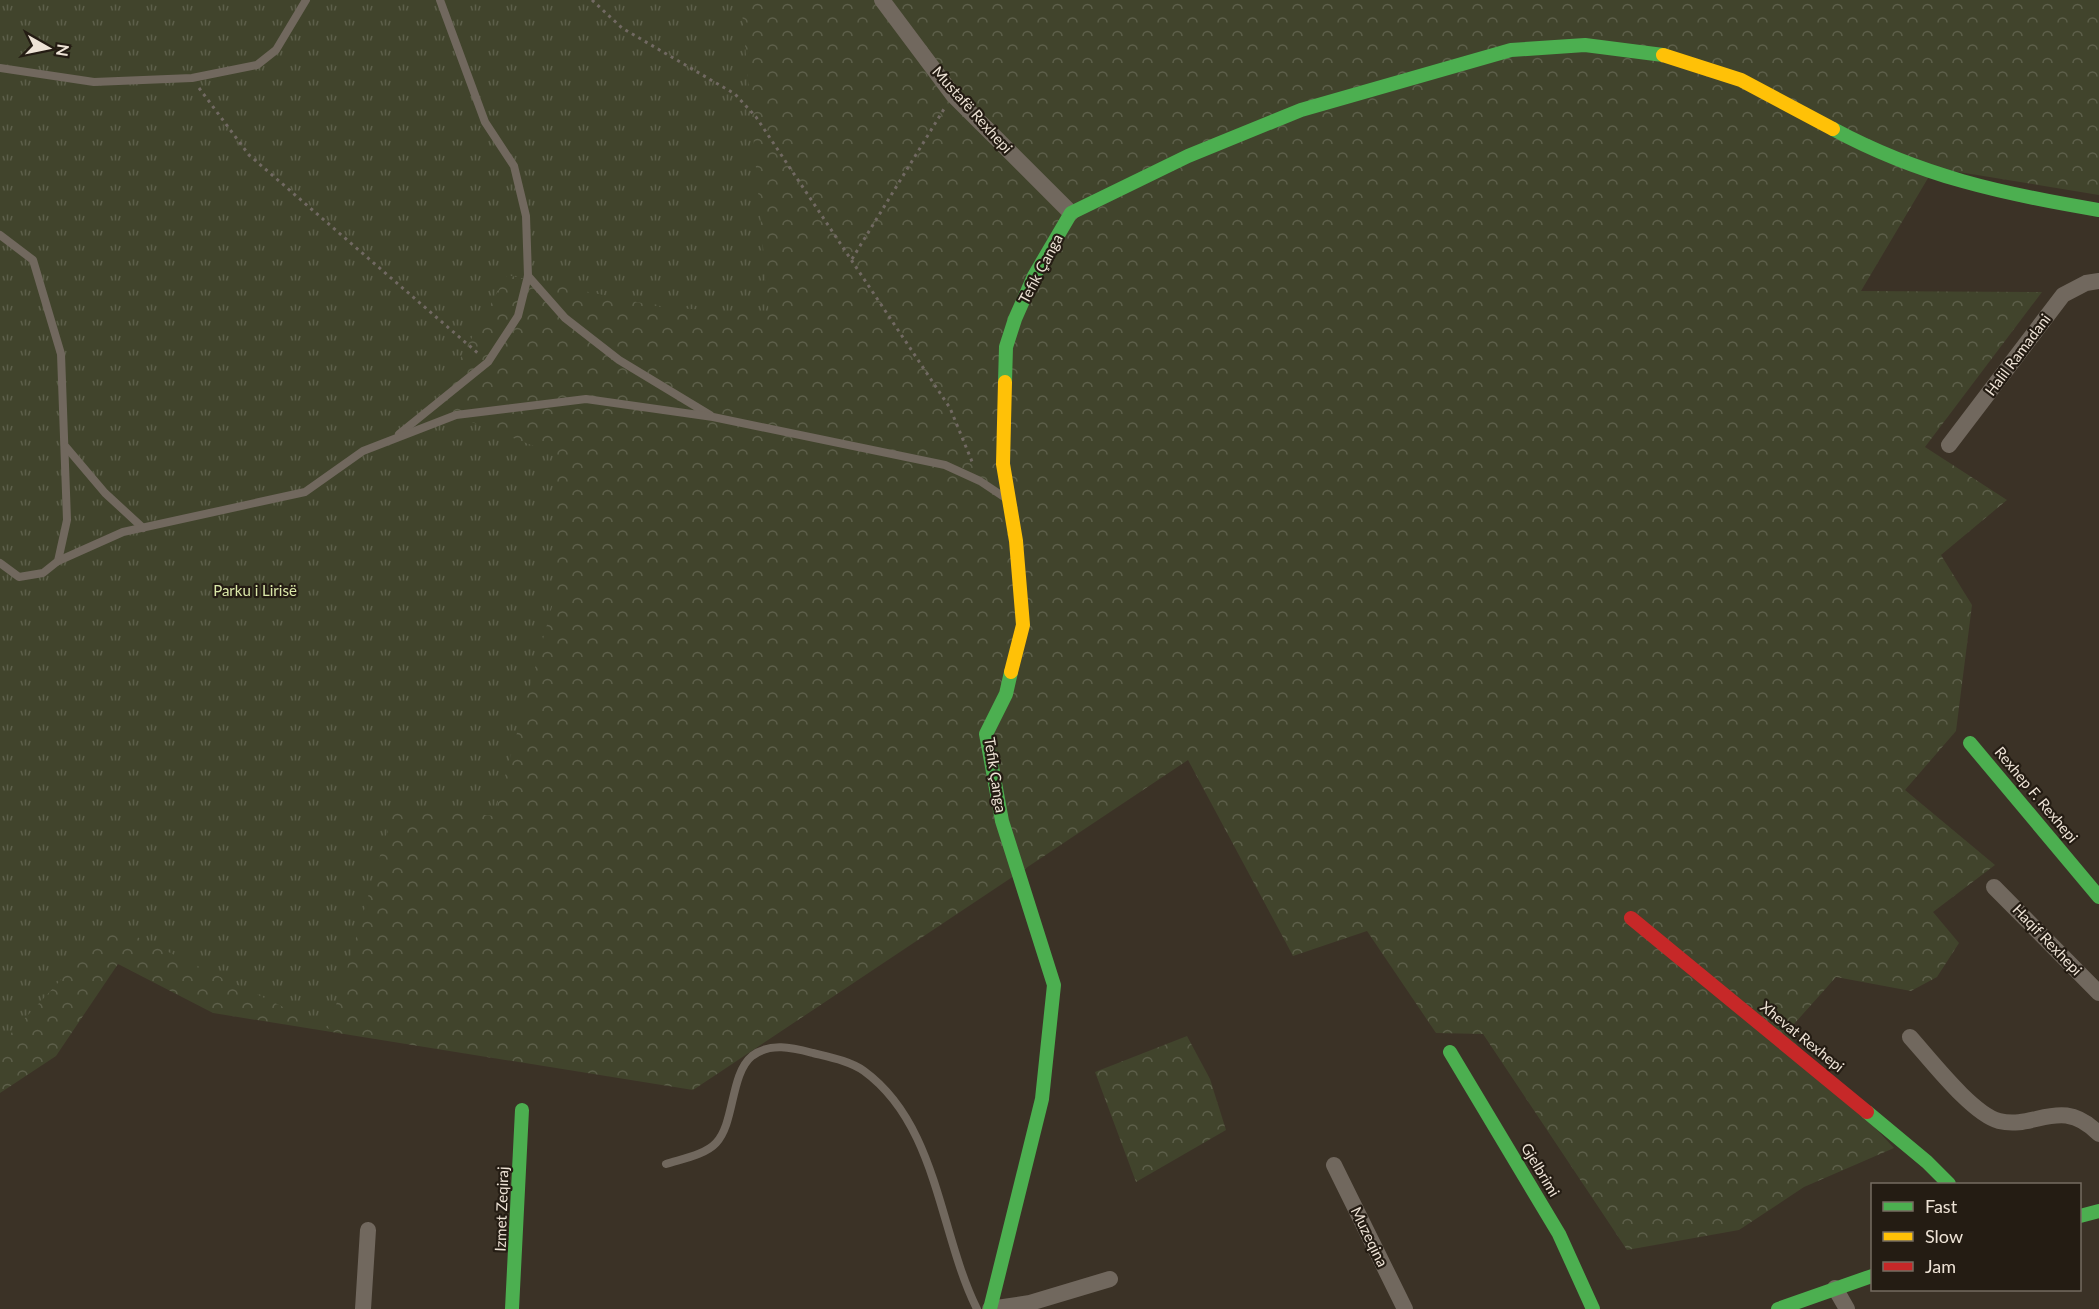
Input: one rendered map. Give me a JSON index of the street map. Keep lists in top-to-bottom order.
{
  "streets": {
    "street": [
      "Mustafë Rexhepi",
      "Tefik Çanga",
      "Halil Ramadani",
      "Rexhep F. Rexhepi",
      "Haqif Rexhepi",
      "Xhevat Rexhepi",
      "Gjelbrimi",
      "Izmet Zeqiraj",
      "Muzeqina"
    ]
  },
  "crossings": [
    ["Mustafë Rexhepi", "Tefik Çanga"]
  ],
  "parks": ["Parku i Lirisë"],
  "legend": ["Fast", "Slow", "Jam"],
  "north": "right"
}
